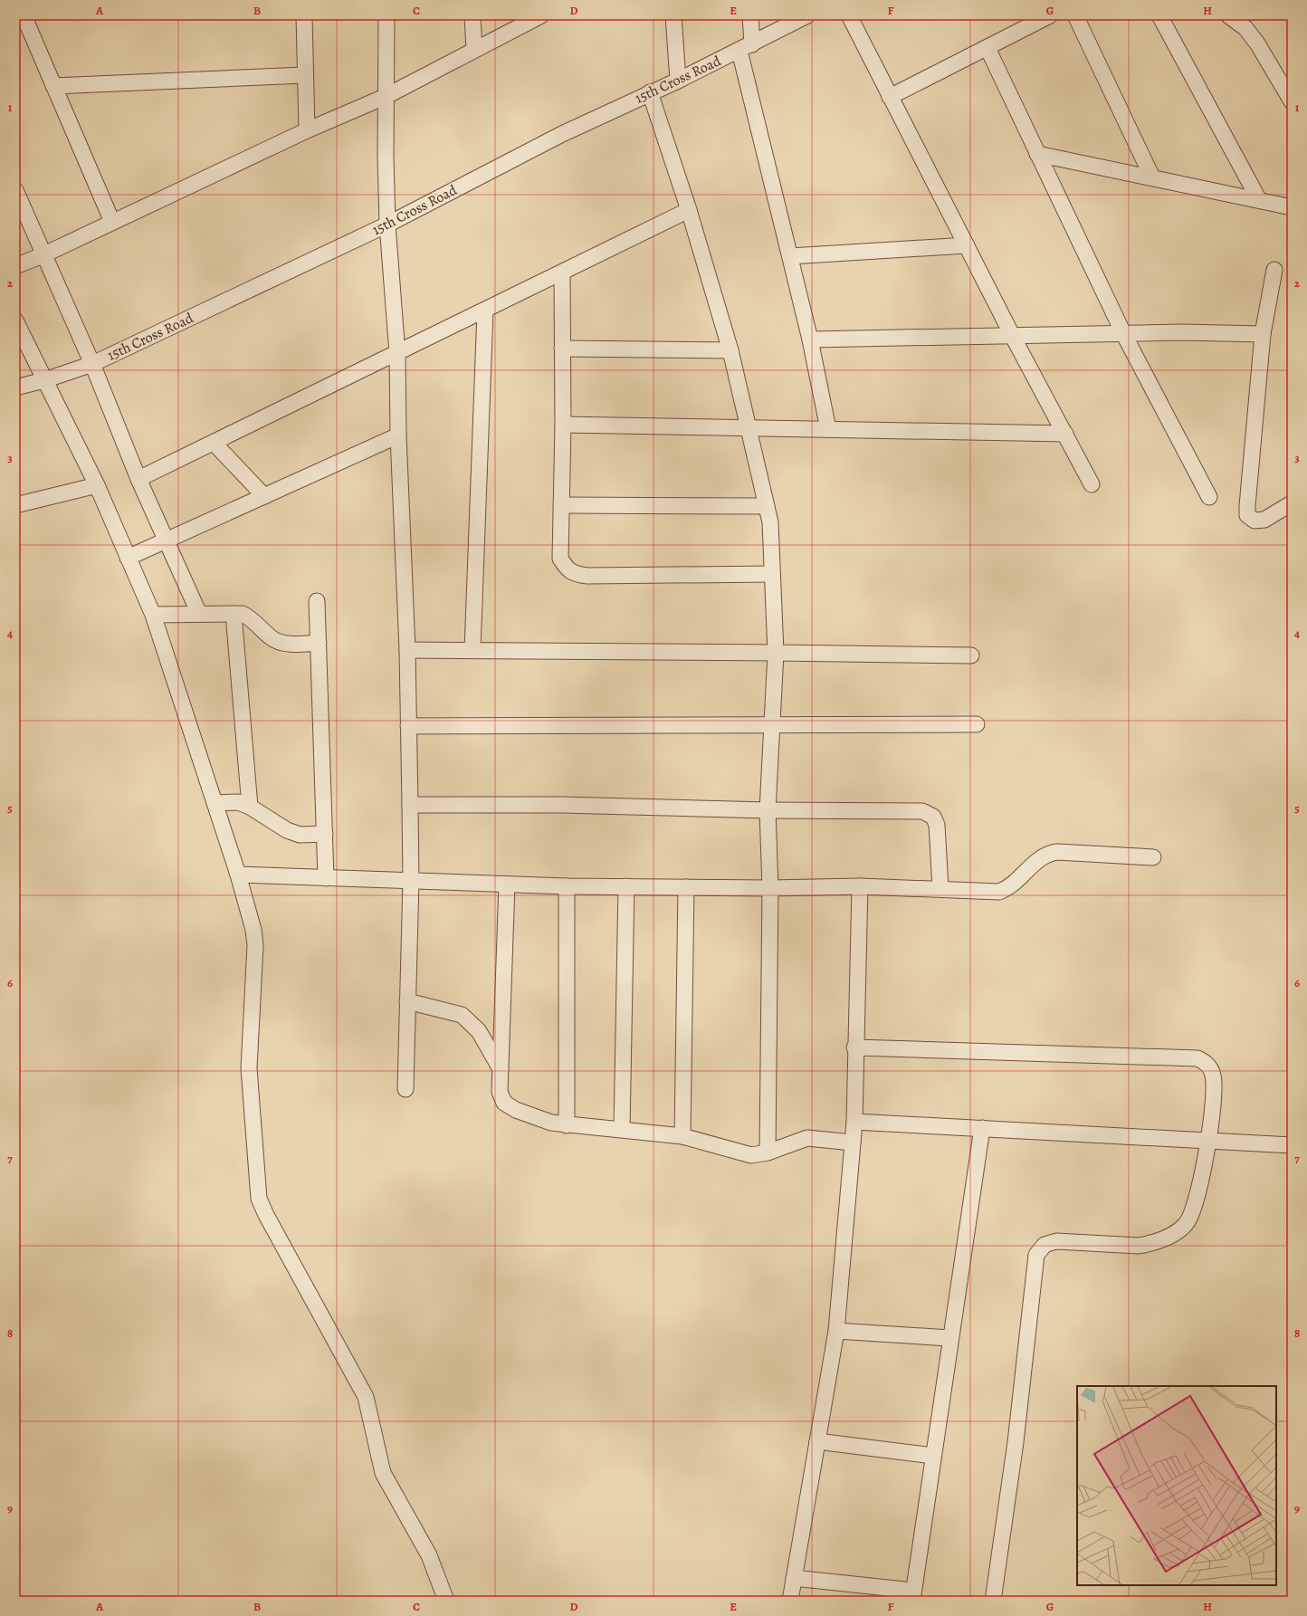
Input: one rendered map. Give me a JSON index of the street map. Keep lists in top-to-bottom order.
{
  "streets": {
    "street": ["15th Cross Road"]
  },
  "grid": {
    "columns": [
      "A",
      "B",
      "C",
      "D",
      "E",
      "F",
      "G",
      "H"
    ],
    "rows": [
      "1",
      "2",
      "3",
      "4",
      "5",
      "6",
      "7",
      "8",
      "9"
    ]
  }
}
